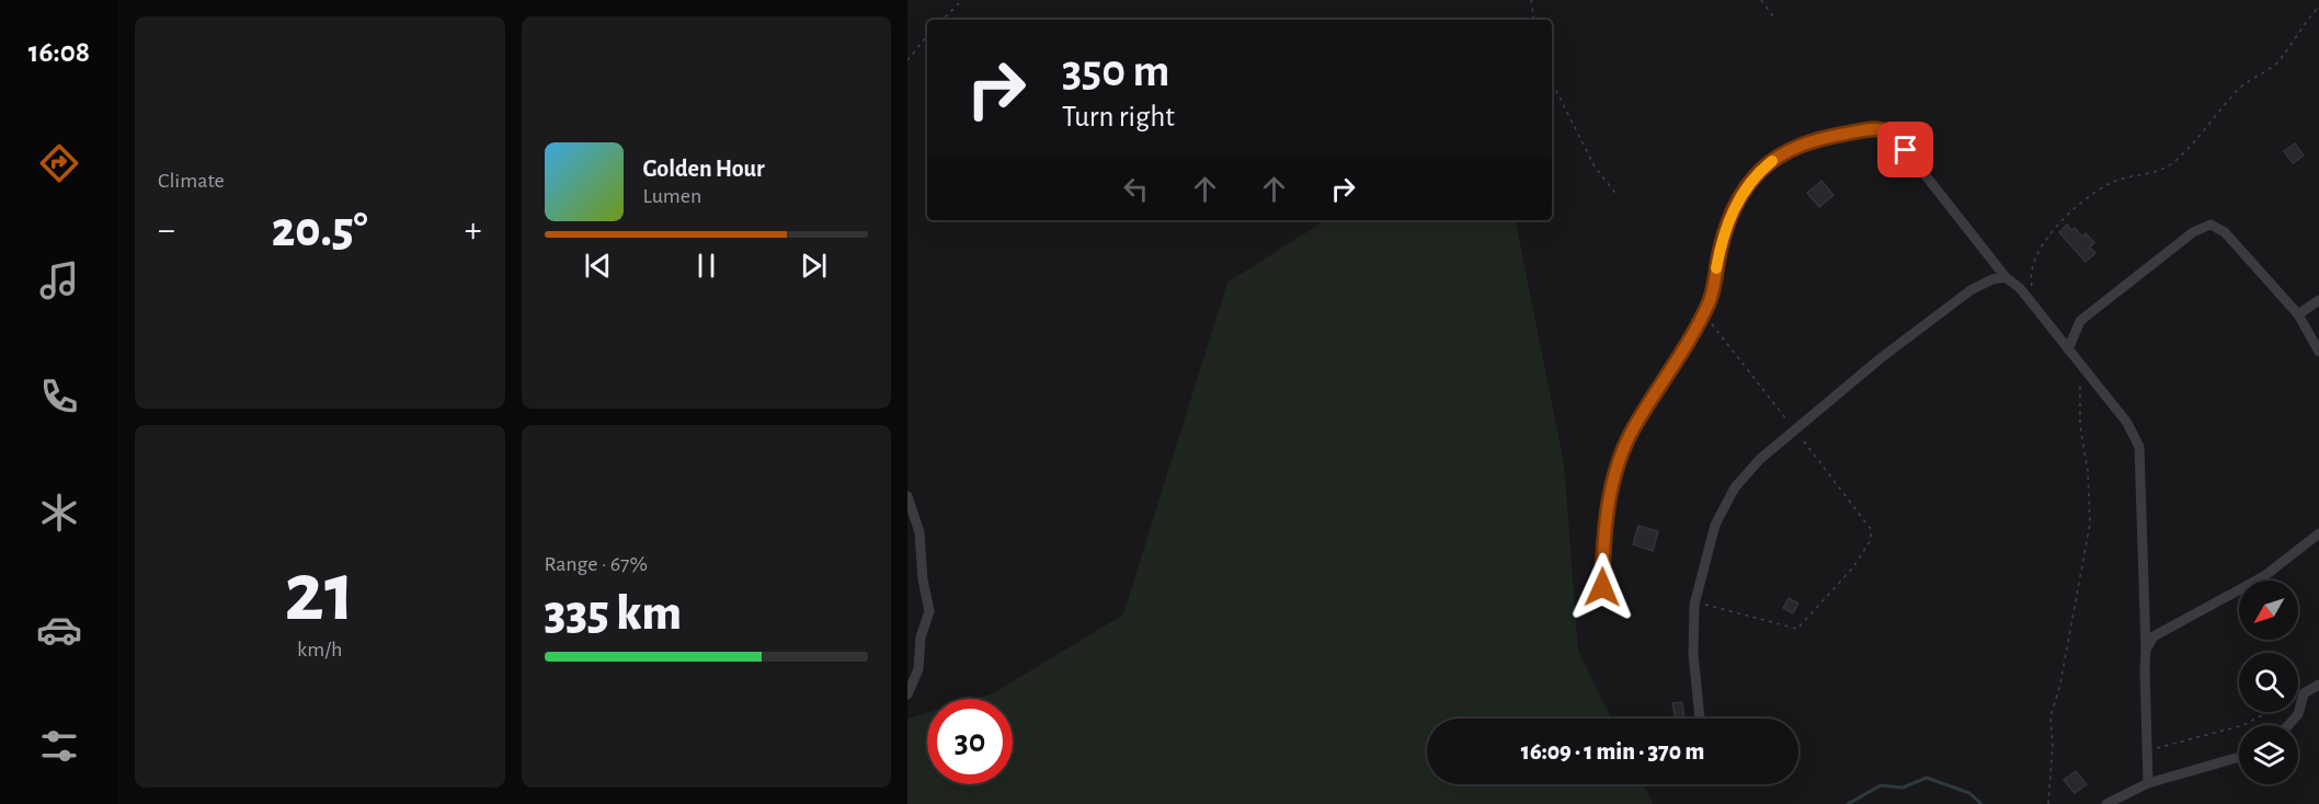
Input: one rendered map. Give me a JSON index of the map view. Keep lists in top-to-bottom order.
{
  "north": "bottom left",
  "page": {
    "tabs": "16:08",
    "tile": [
      "Climate",
      ["21", "km/h"],
      ["Range · 67%", "335 km"]
    ],
    "turn": ["350 m", "Turn right"],
    "song": ["Golden Hour", "Lumen"],
    "heat": ["−", "20.5°", "+"],
    "limit": "30",
    "trip": "16:09 · 1 min · 370 m"
  }
}
